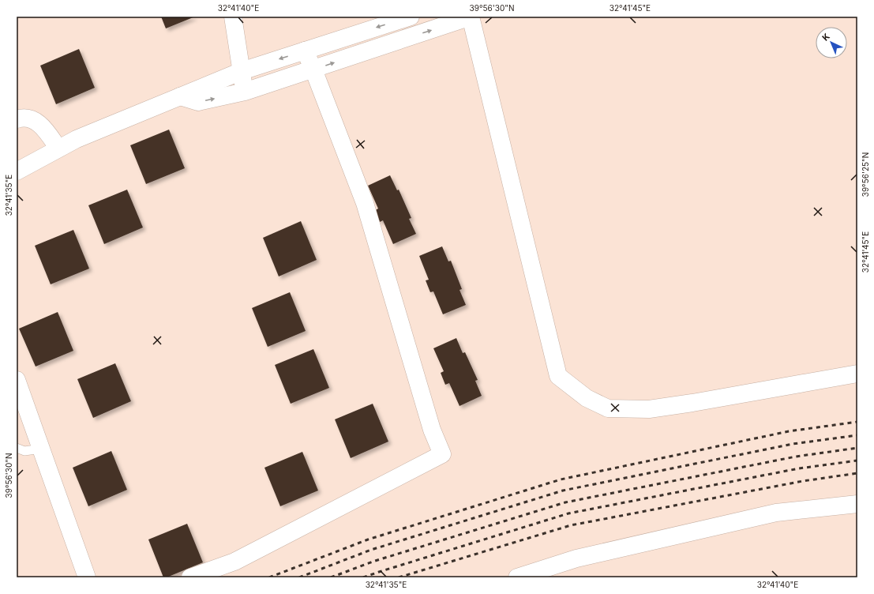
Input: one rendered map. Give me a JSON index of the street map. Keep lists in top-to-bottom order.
{
  "north": "top left",
  "coordinates": [
    "32°41'40\"E",
    "39°56'30\"N",
    "32°41'45\"E",
    "39°56'25\"N",
    "32°41'35\"E"
  ]
}
